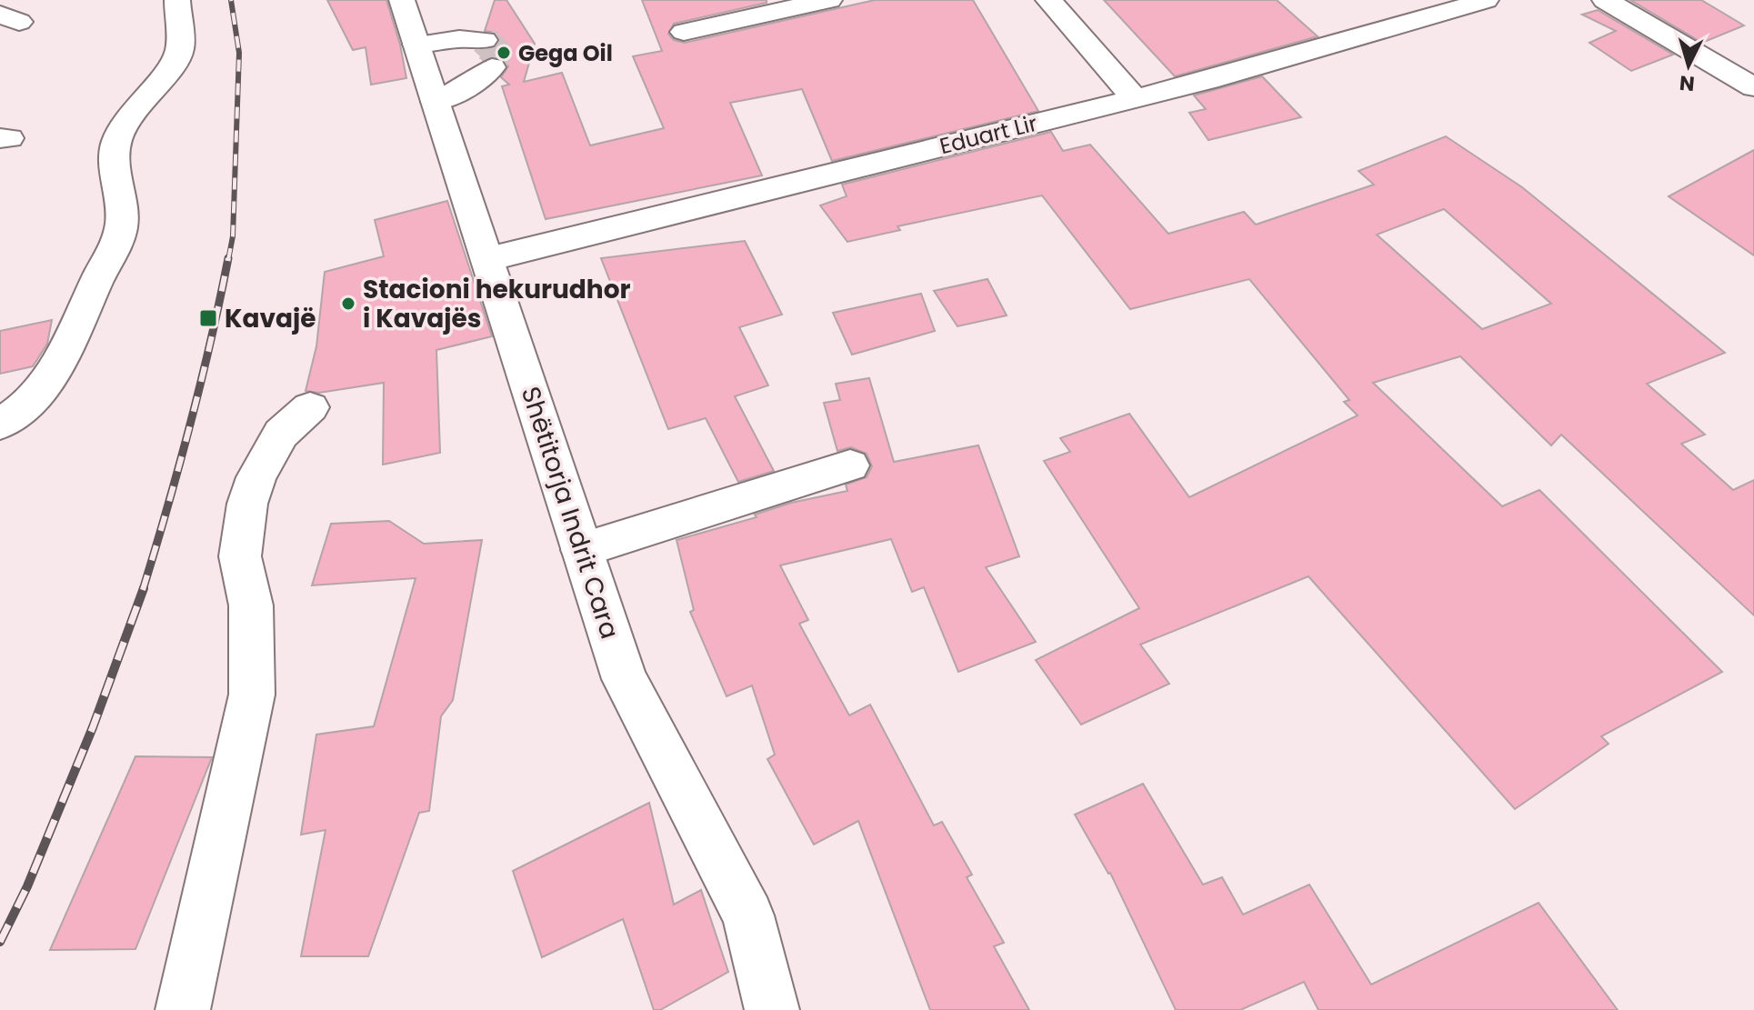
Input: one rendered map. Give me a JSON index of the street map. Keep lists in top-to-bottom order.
{
  "streets": {
    "street": ["Eduart Lir", "Shëtitorja Indrit Cara"]
  },
  "crossings": [
    ["Eduart Lir", "Shëtitorja Indrit Cara"]
  ],
  "places": {
    "other": ["Gega Oil", "Stacioni hekurudhor i Kavajës"],
    "transit": ["Kavajë"]
  },
  "north": "bottom"
}
